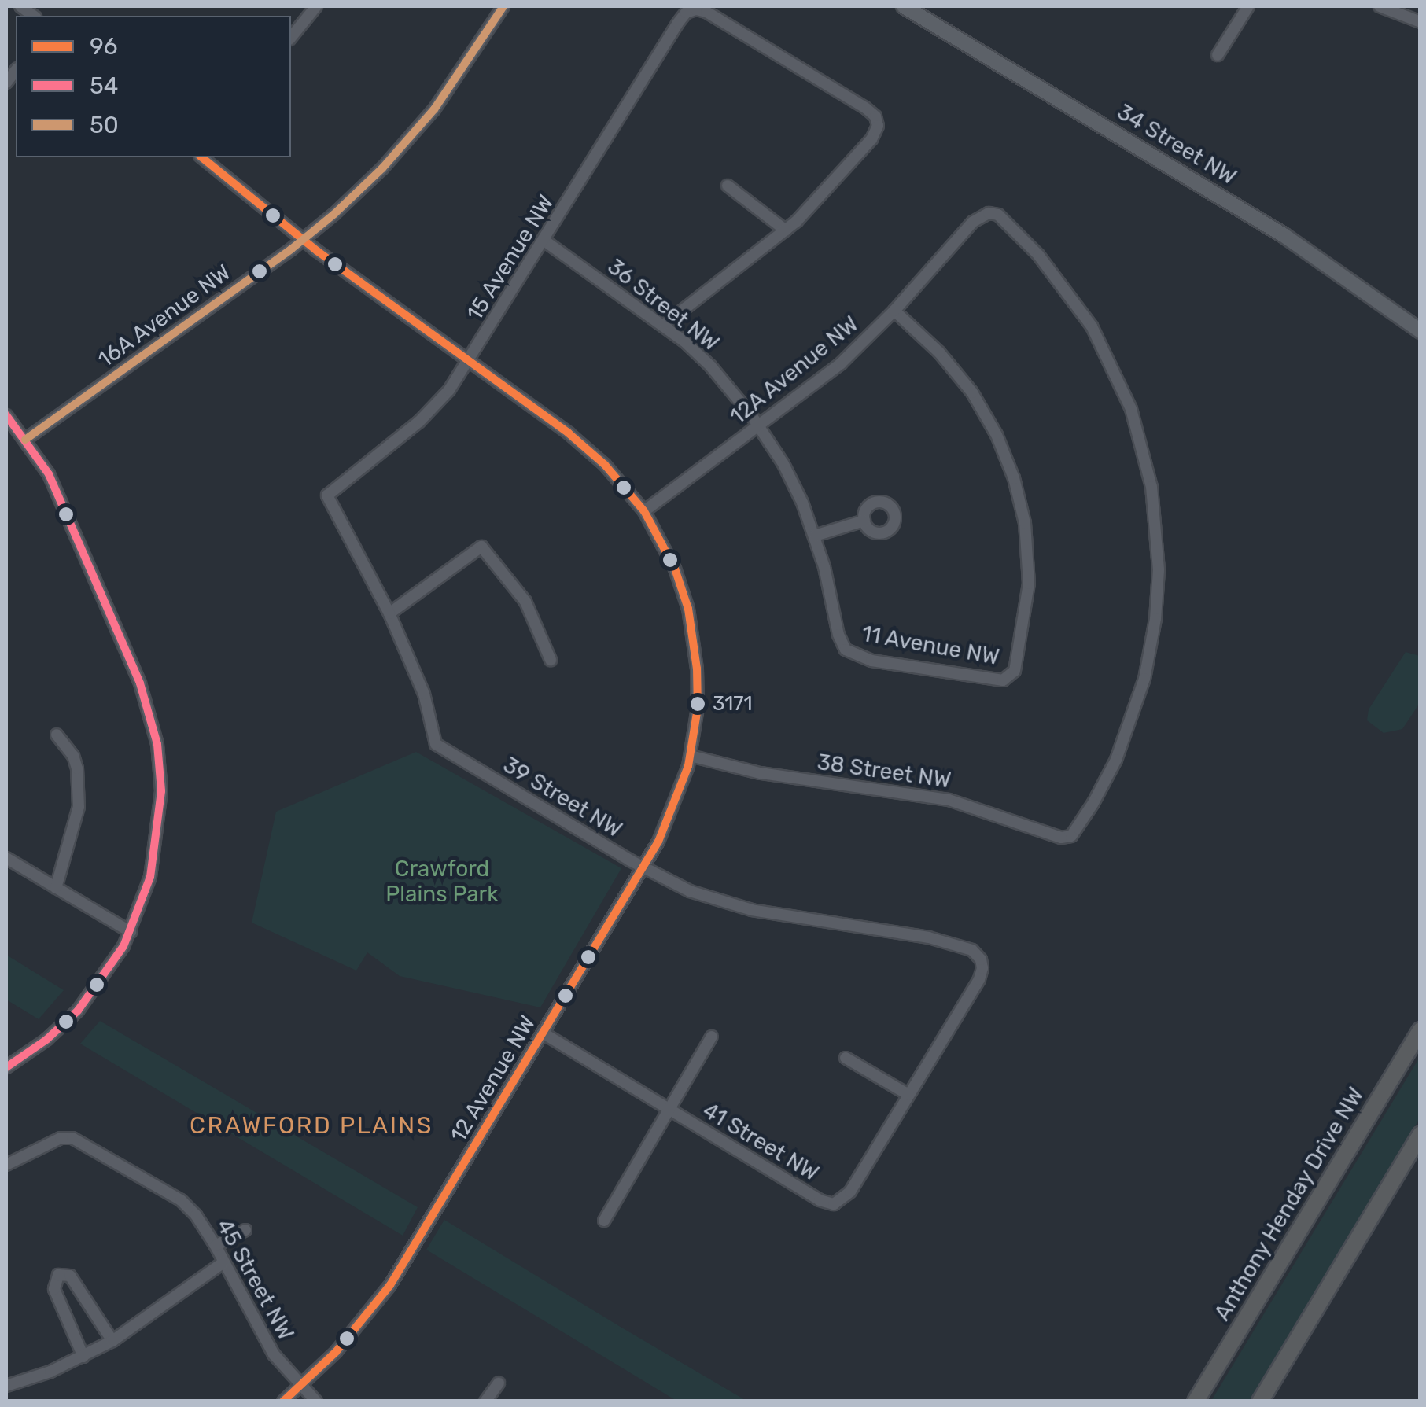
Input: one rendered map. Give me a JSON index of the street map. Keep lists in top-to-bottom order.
{
  "streets": {
    "highway": ["Anthony Henday Drive NW"],
    "main road": ["34 Street NW"],
    "street": [
      "15 Avenue NW",
      "36 Street NW",
      "16A Avenue NW",
      "12A Avenue NW",
      "11 Avenue NW",
      "38 Street NW",
      "39 Street NW",
      "12 Avenue NW",
      "41 Street NW",
      "45 Street NW"
    ]
  },
  "crossings": [
    ["15 Avenue NW", "36 Street NW"],
    ["15 Avenue NW", "39 Street NW"],
    ["15 Avenue NW", "12 Avenue NW"],
    ["36 Street NW", "12A Avenue NW"],
    ["36 Street NW", "11 Avenue NW"],
    ["16A Avenue NW", "12 Avenue NW"],
    ["12A Avenue NW", "11 Avenue NW"],
    ["12A Avenue NW", "38 Street NW"],
    ["12A Avenue NW", "12 Avenue NW"],
    ["38 Street NW", "12 Avenue NW"],
    ["39 Street NW", "12 Avenue NW"],
    ["39 Street NW", "41 Street NW"],
    ["12 Avenue NW", "41 Street NW"],
    ["12 Avenue NW", "45 Street NW"]
  ],
  "districts": ["CRAWFORD PLAINS"],
  "parks": ["Crawford Plains Park"],
  "places": ["3171"],
  "lines": ["transit line 50", "transit line 96", "transit line 54"],
  "legend": ["96", "54", "50"]
}
